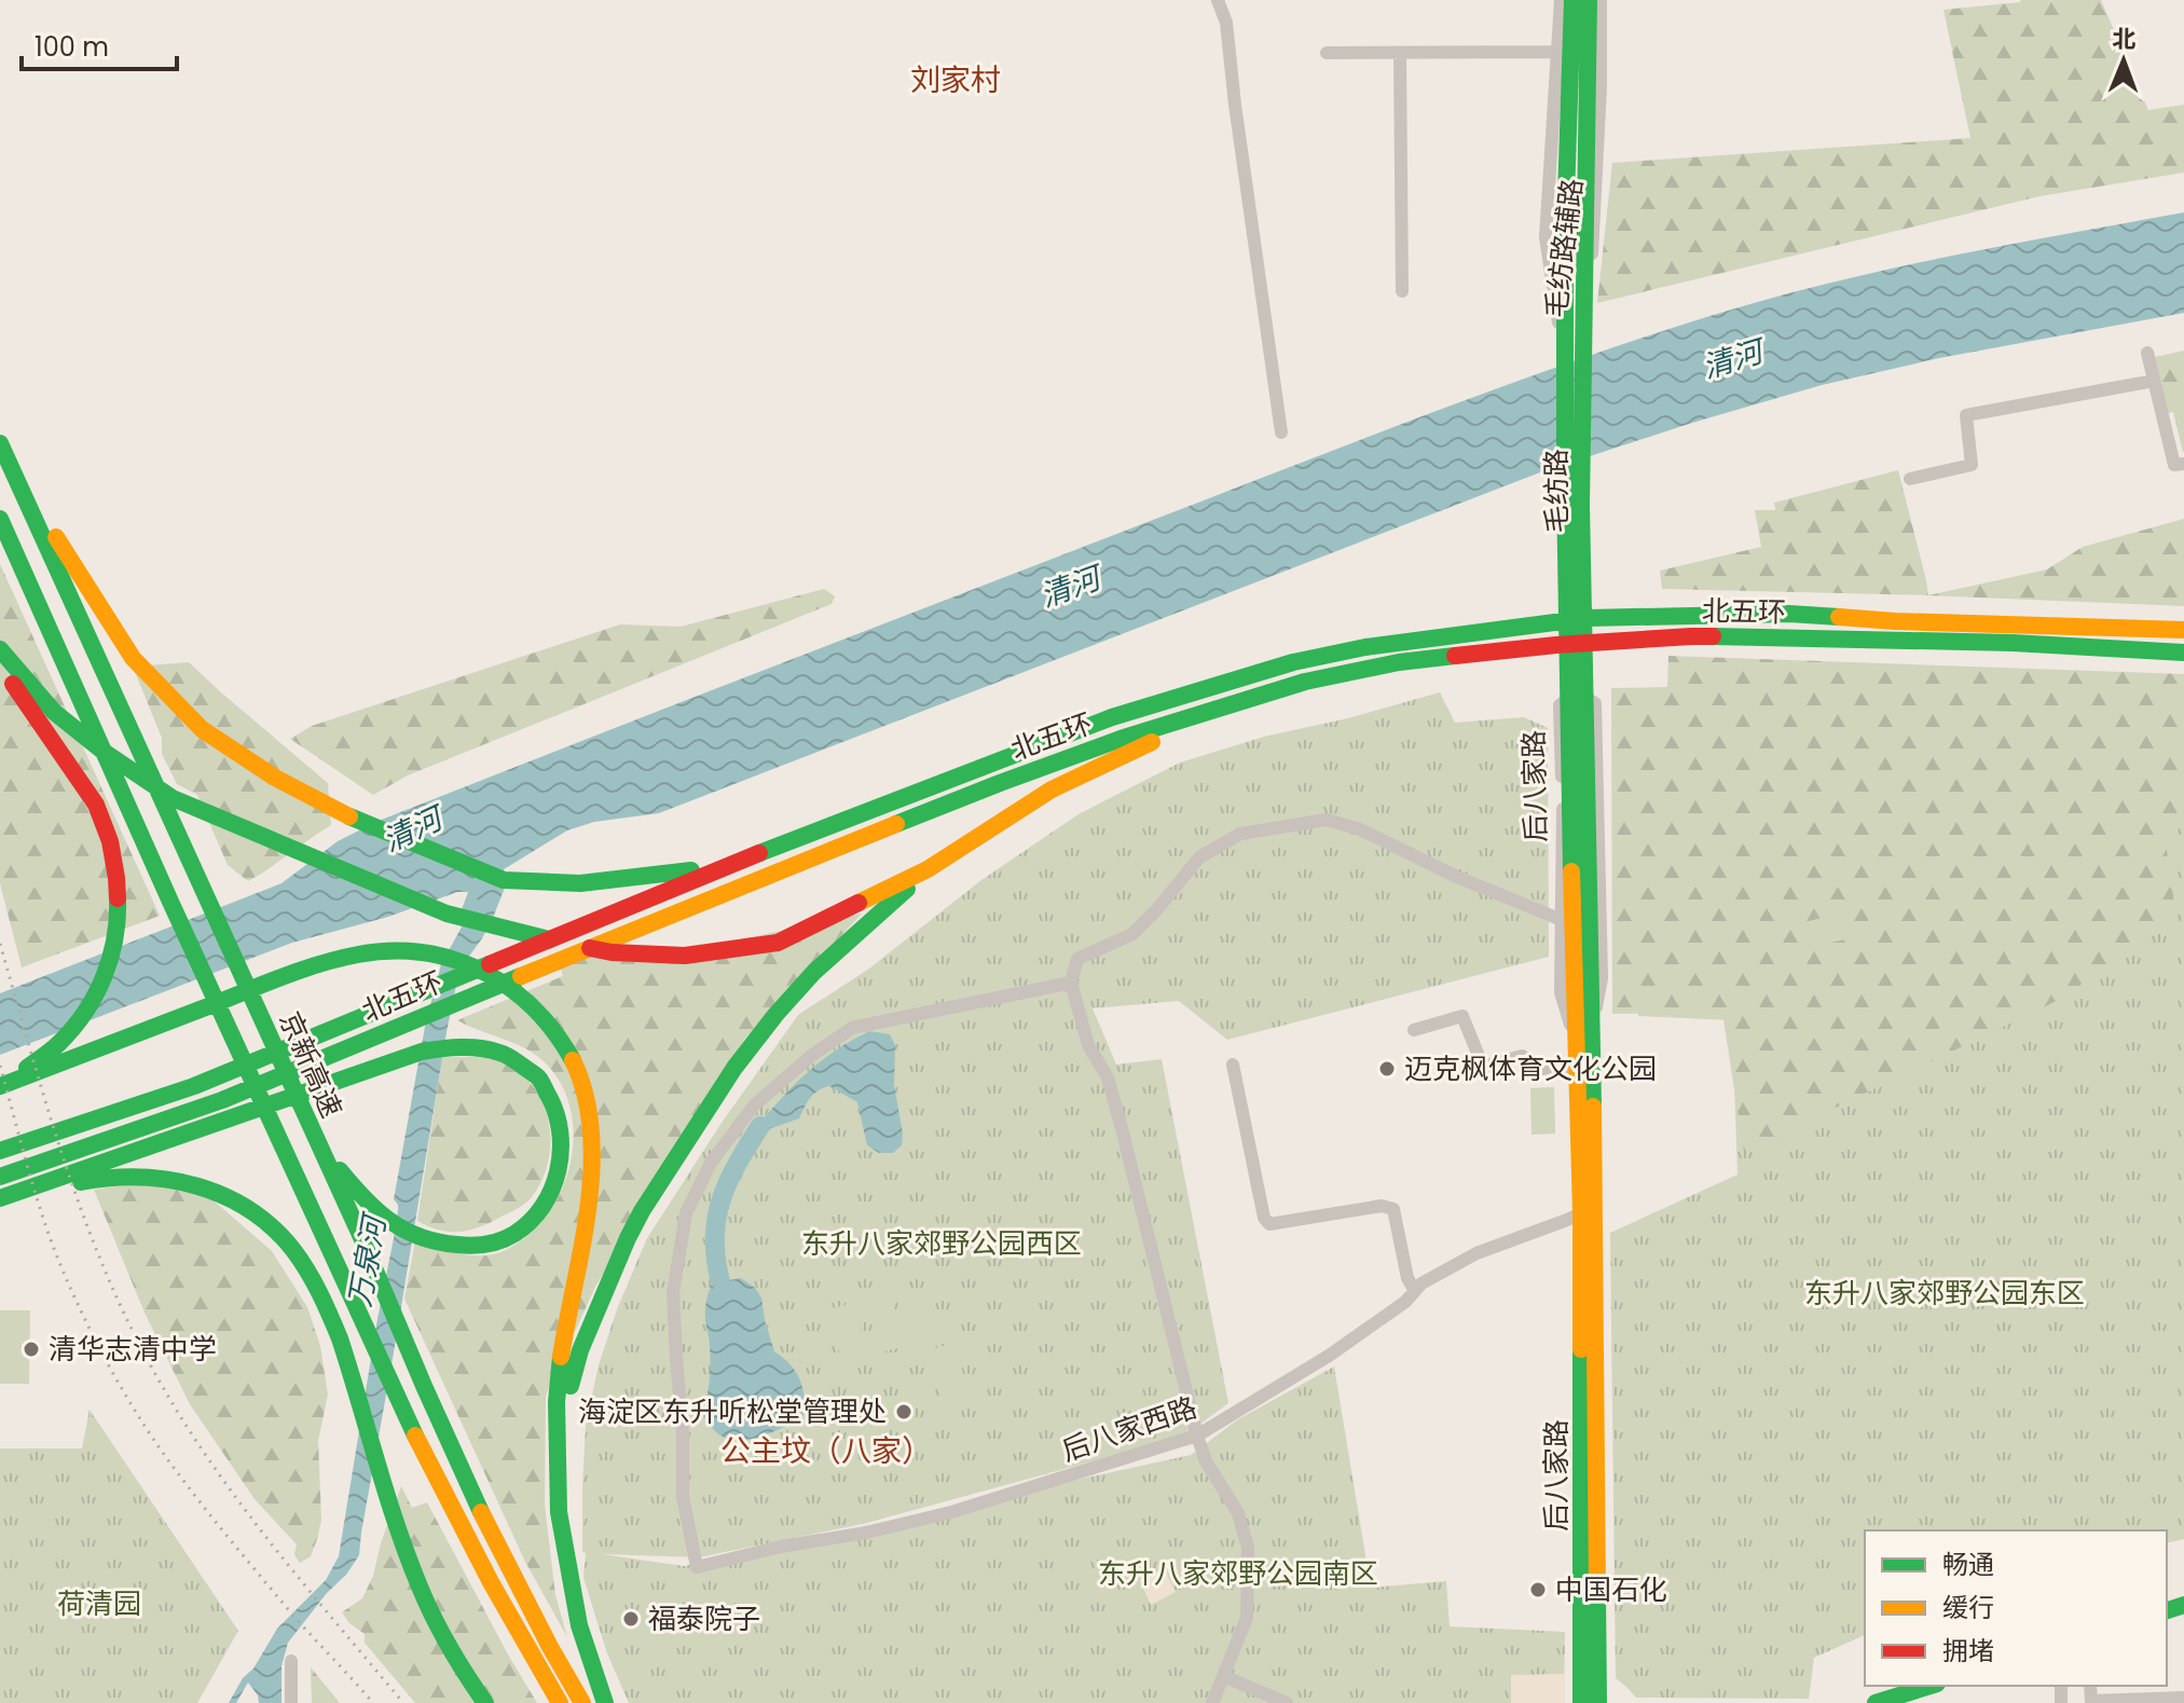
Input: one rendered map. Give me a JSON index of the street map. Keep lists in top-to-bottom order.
{
  "streets": {
    "main road": [
      "毛纺路",
      "北五环",
      "后八家路",
      "京新高速"
    ],
    "street": ["毛纺路辅路", "后八家西路"]
  },
  "crossings": [
    ["毛纺路", "后八家路"],
    ["后八家路", "后八家西路"]
  ],
  "districts": ["刘家村", "公主坟（八家）"],
  "water": ["清河", "万泉河"],
  "parks": [
    "东升八家郊野公园西区",
    "东升八家郊野公园东区",
    "东升八家郊野公园南区",
    "荷清园"
  ],
  "places": [
    "迈克枫体育文化公园",
    "清华志清中学",
    "海淀区东升听松堂管理处",
    "中国石化",
    "福泰院子"
  ],
  "legend": ["畅通", "缓行", "拥堵"],
  "scale_bar": "100 m",
  "north": "top"
}
